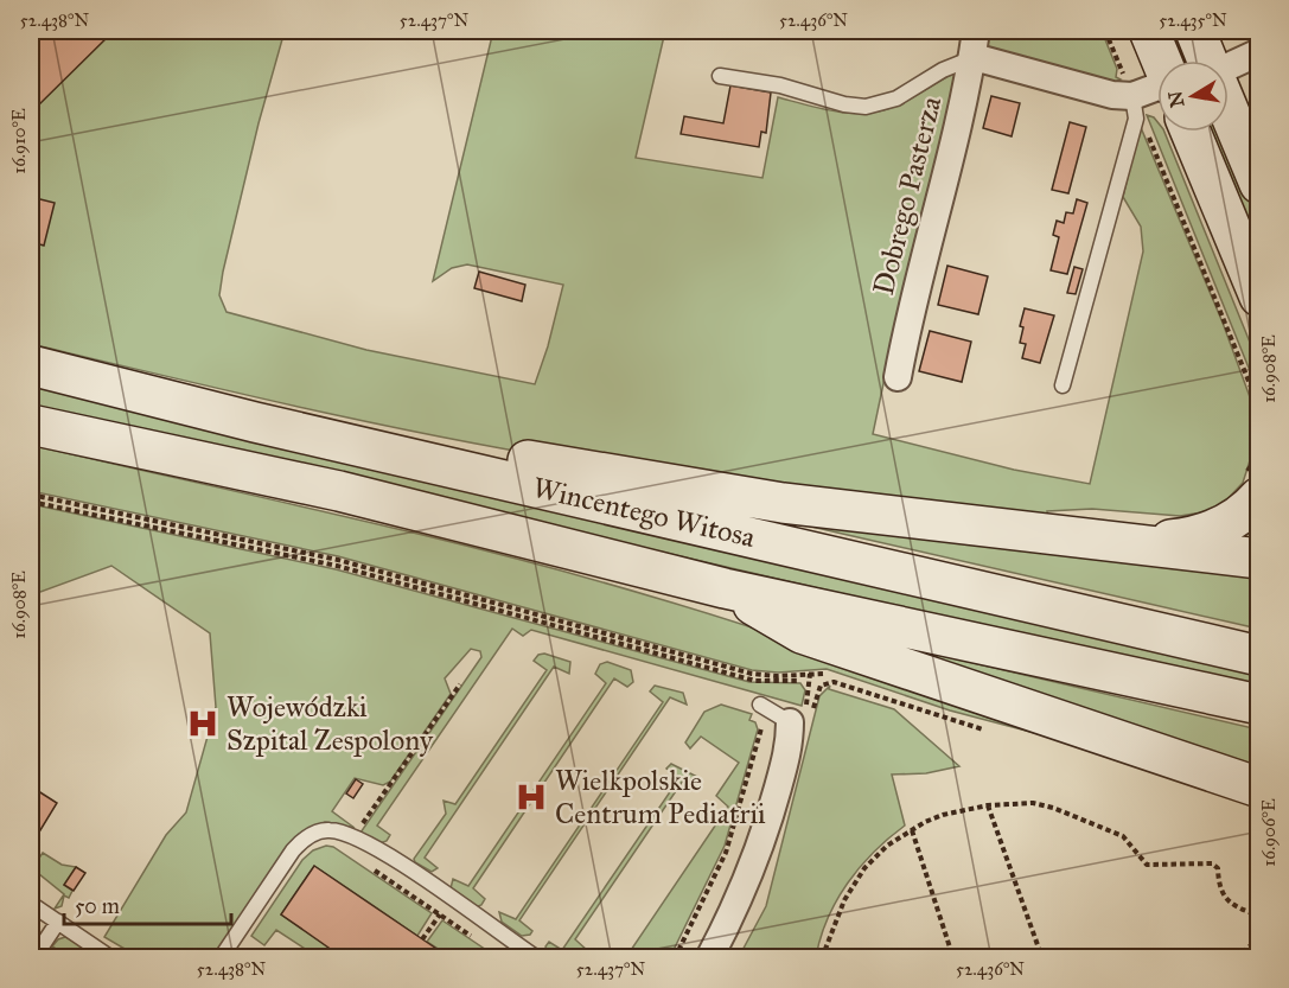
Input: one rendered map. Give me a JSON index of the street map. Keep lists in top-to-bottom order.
{
  "streets": {
    "main road": ["Wincentego Witosa"],
    "street": ["Dobrego Pasterza"]
  },
  "places": {
    "hospital": ["Wojewódzki Szpital Zespolony", "Wielkpolskie Centrum Pediatrii"]
  },
  "scale_bar": "50 m",
  "north": "left",
  "coordinates": [
    "52.438°N",
    "52.437°N",
    "52.436°N",
    "52.435°N",
    "16.910°E",
    "16.908°E",
    "16.906°E"
  ]
}
